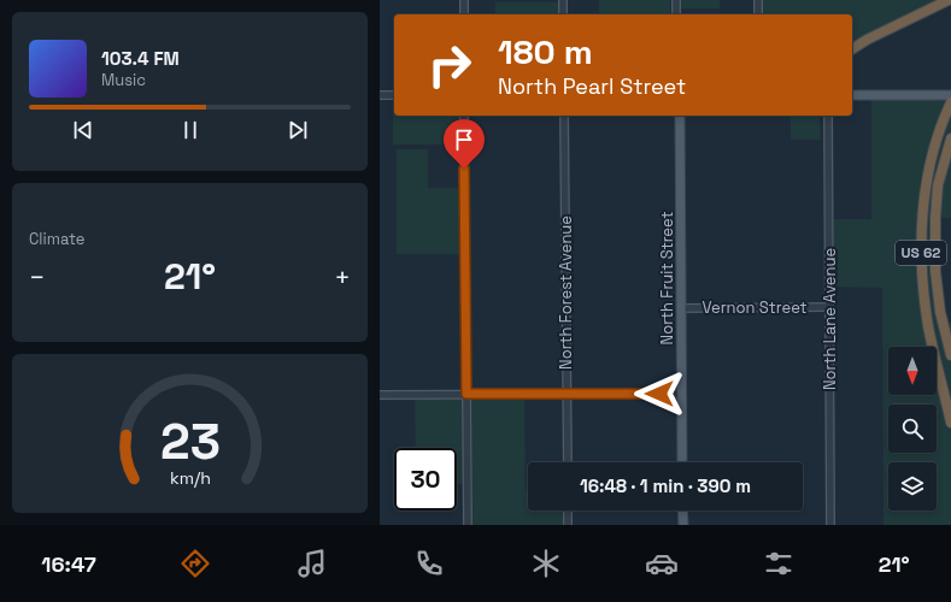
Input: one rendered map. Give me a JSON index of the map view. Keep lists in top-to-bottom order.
{
  "streets": {
    "highway": ["US 62"],
    "main road": ["North Fruit Street"],
    "street": ["North Forest Avenue", "Vernon Street", "North Lane Avenue"]
  },
  "crossings": [
    ["North Fruit Street", "Vernon Street"],
    ["Vernon Street", "North Lane Avenue"]
  ],
  "north": "bottom",
  "page": {
    "turn": ["180 m", "North Pearl Street"],
    "song": ["103.4 FM", "Music"],
    "tile": "Climate",
    "heat": ["−", "21°", "+"],
    "limit": "30",
    "trip": "16:48 · 1 min · 390 m",
    "tabs": ["16:47", "21°"],
    "gauge": ["23", "km/h"]
  }
}
